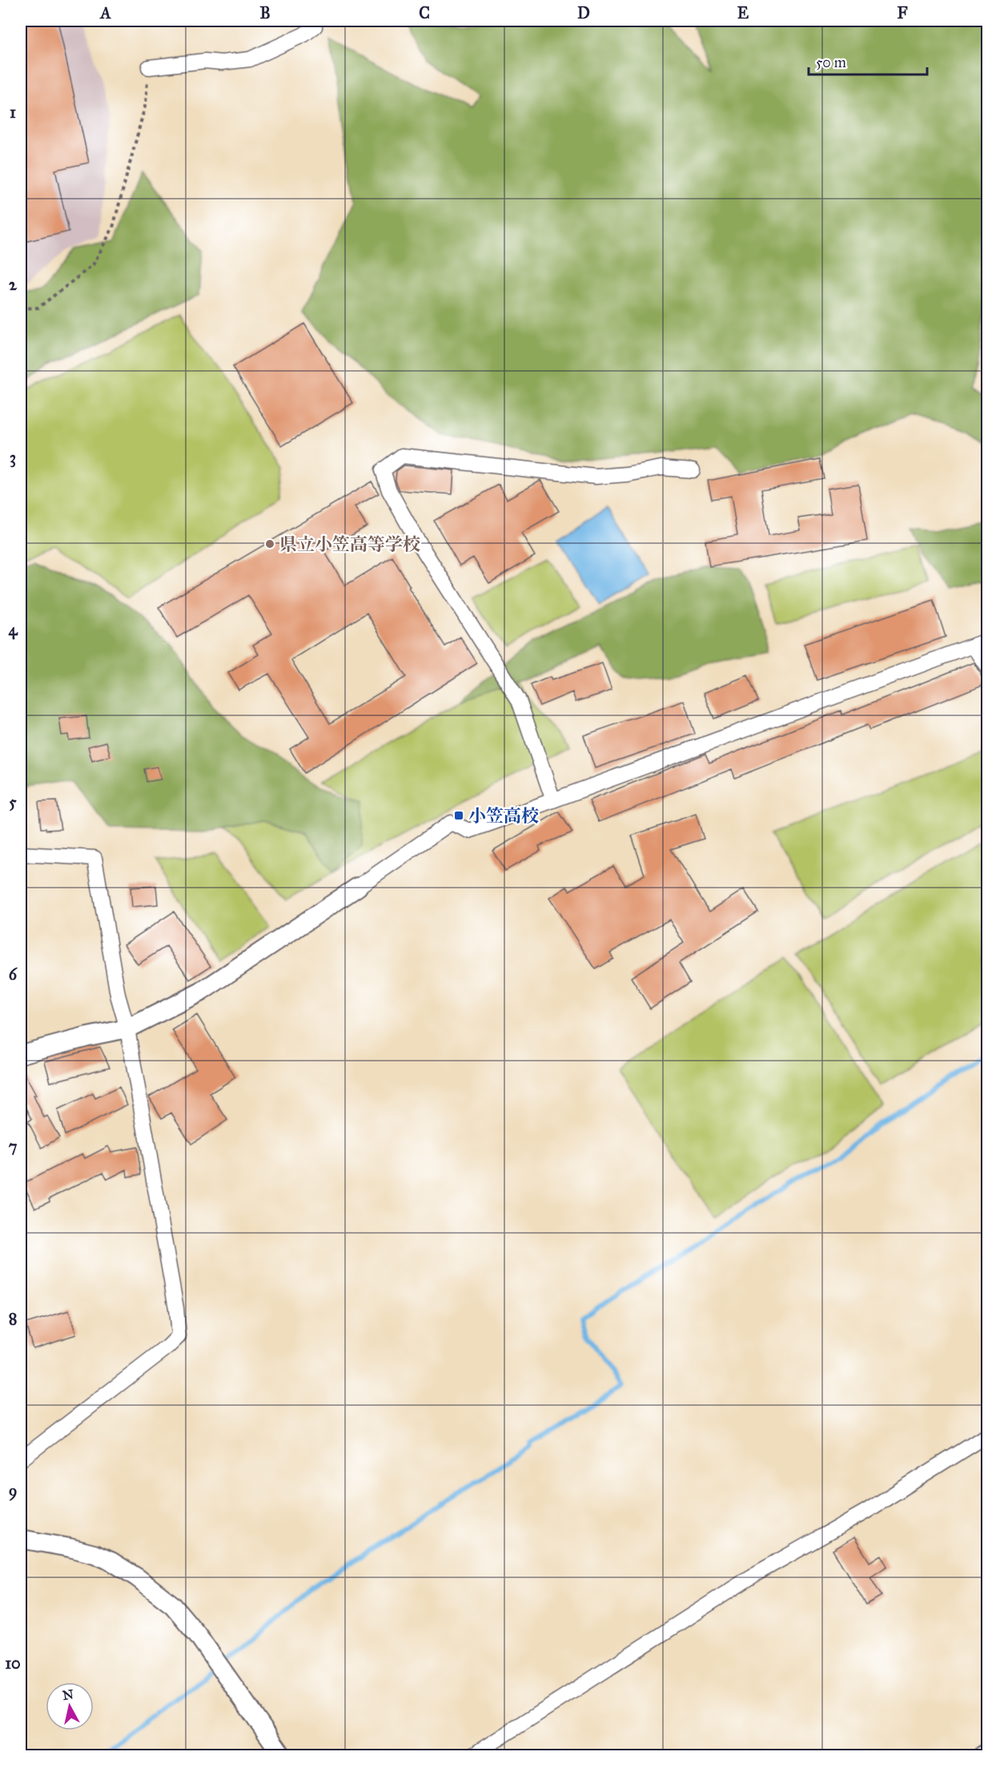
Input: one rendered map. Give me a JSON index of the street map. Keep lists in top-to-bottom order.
{
  "places": {
    "other": ["県立小笠高等学校"],
    "transit": ["小笠高校"]
  },
  "scale_bar": "50 m",
  "north": "top",
  "grid": {
    "columns": [
      "A",
      "B",
      "C",
      "D",
      "E",
      "F"
    ],
    "rows": [
      "1",
      "2",
      "3",
      "4",
      "5",
      "6",
      "7",
      "8",
      "9",
      "10"
    ]
  }
}
